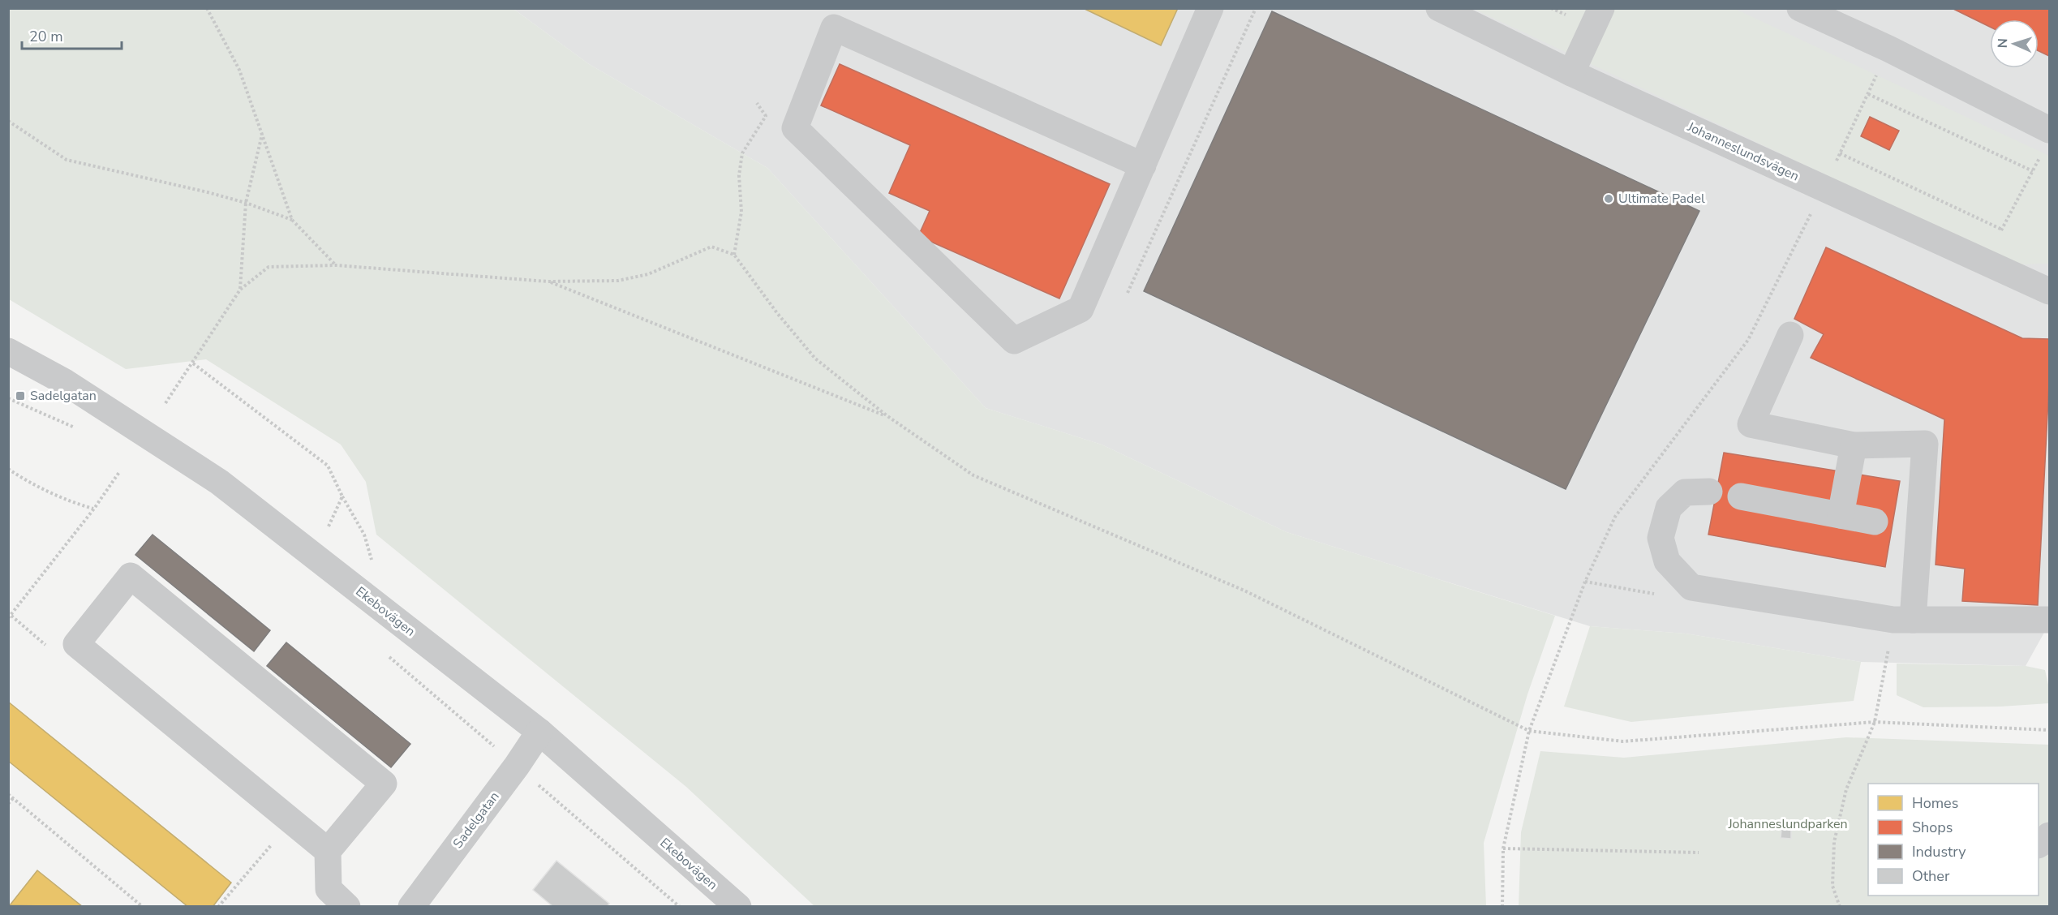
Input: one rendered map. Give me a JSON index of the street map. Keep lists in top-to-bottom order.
{
  "streets": {
    "street": ["Johanneslundsvägen", "Ekebovägen", "Sadelgatan"]
  },
  "crossings": [
    ["Ekebovägen", "Sadelgatan"]
  ],
  "parks": ["Johanneslundparken"],
  "places": {
    "other": ["Ultimate Padel"],
    "transit": ["Sadelgatan"]
  },
  "legend": [
    "Homes",
    "Shops",
    "Industry",
    "Other"
  ],
  "scale_bar": "20 m",
  "north": "left"
}
